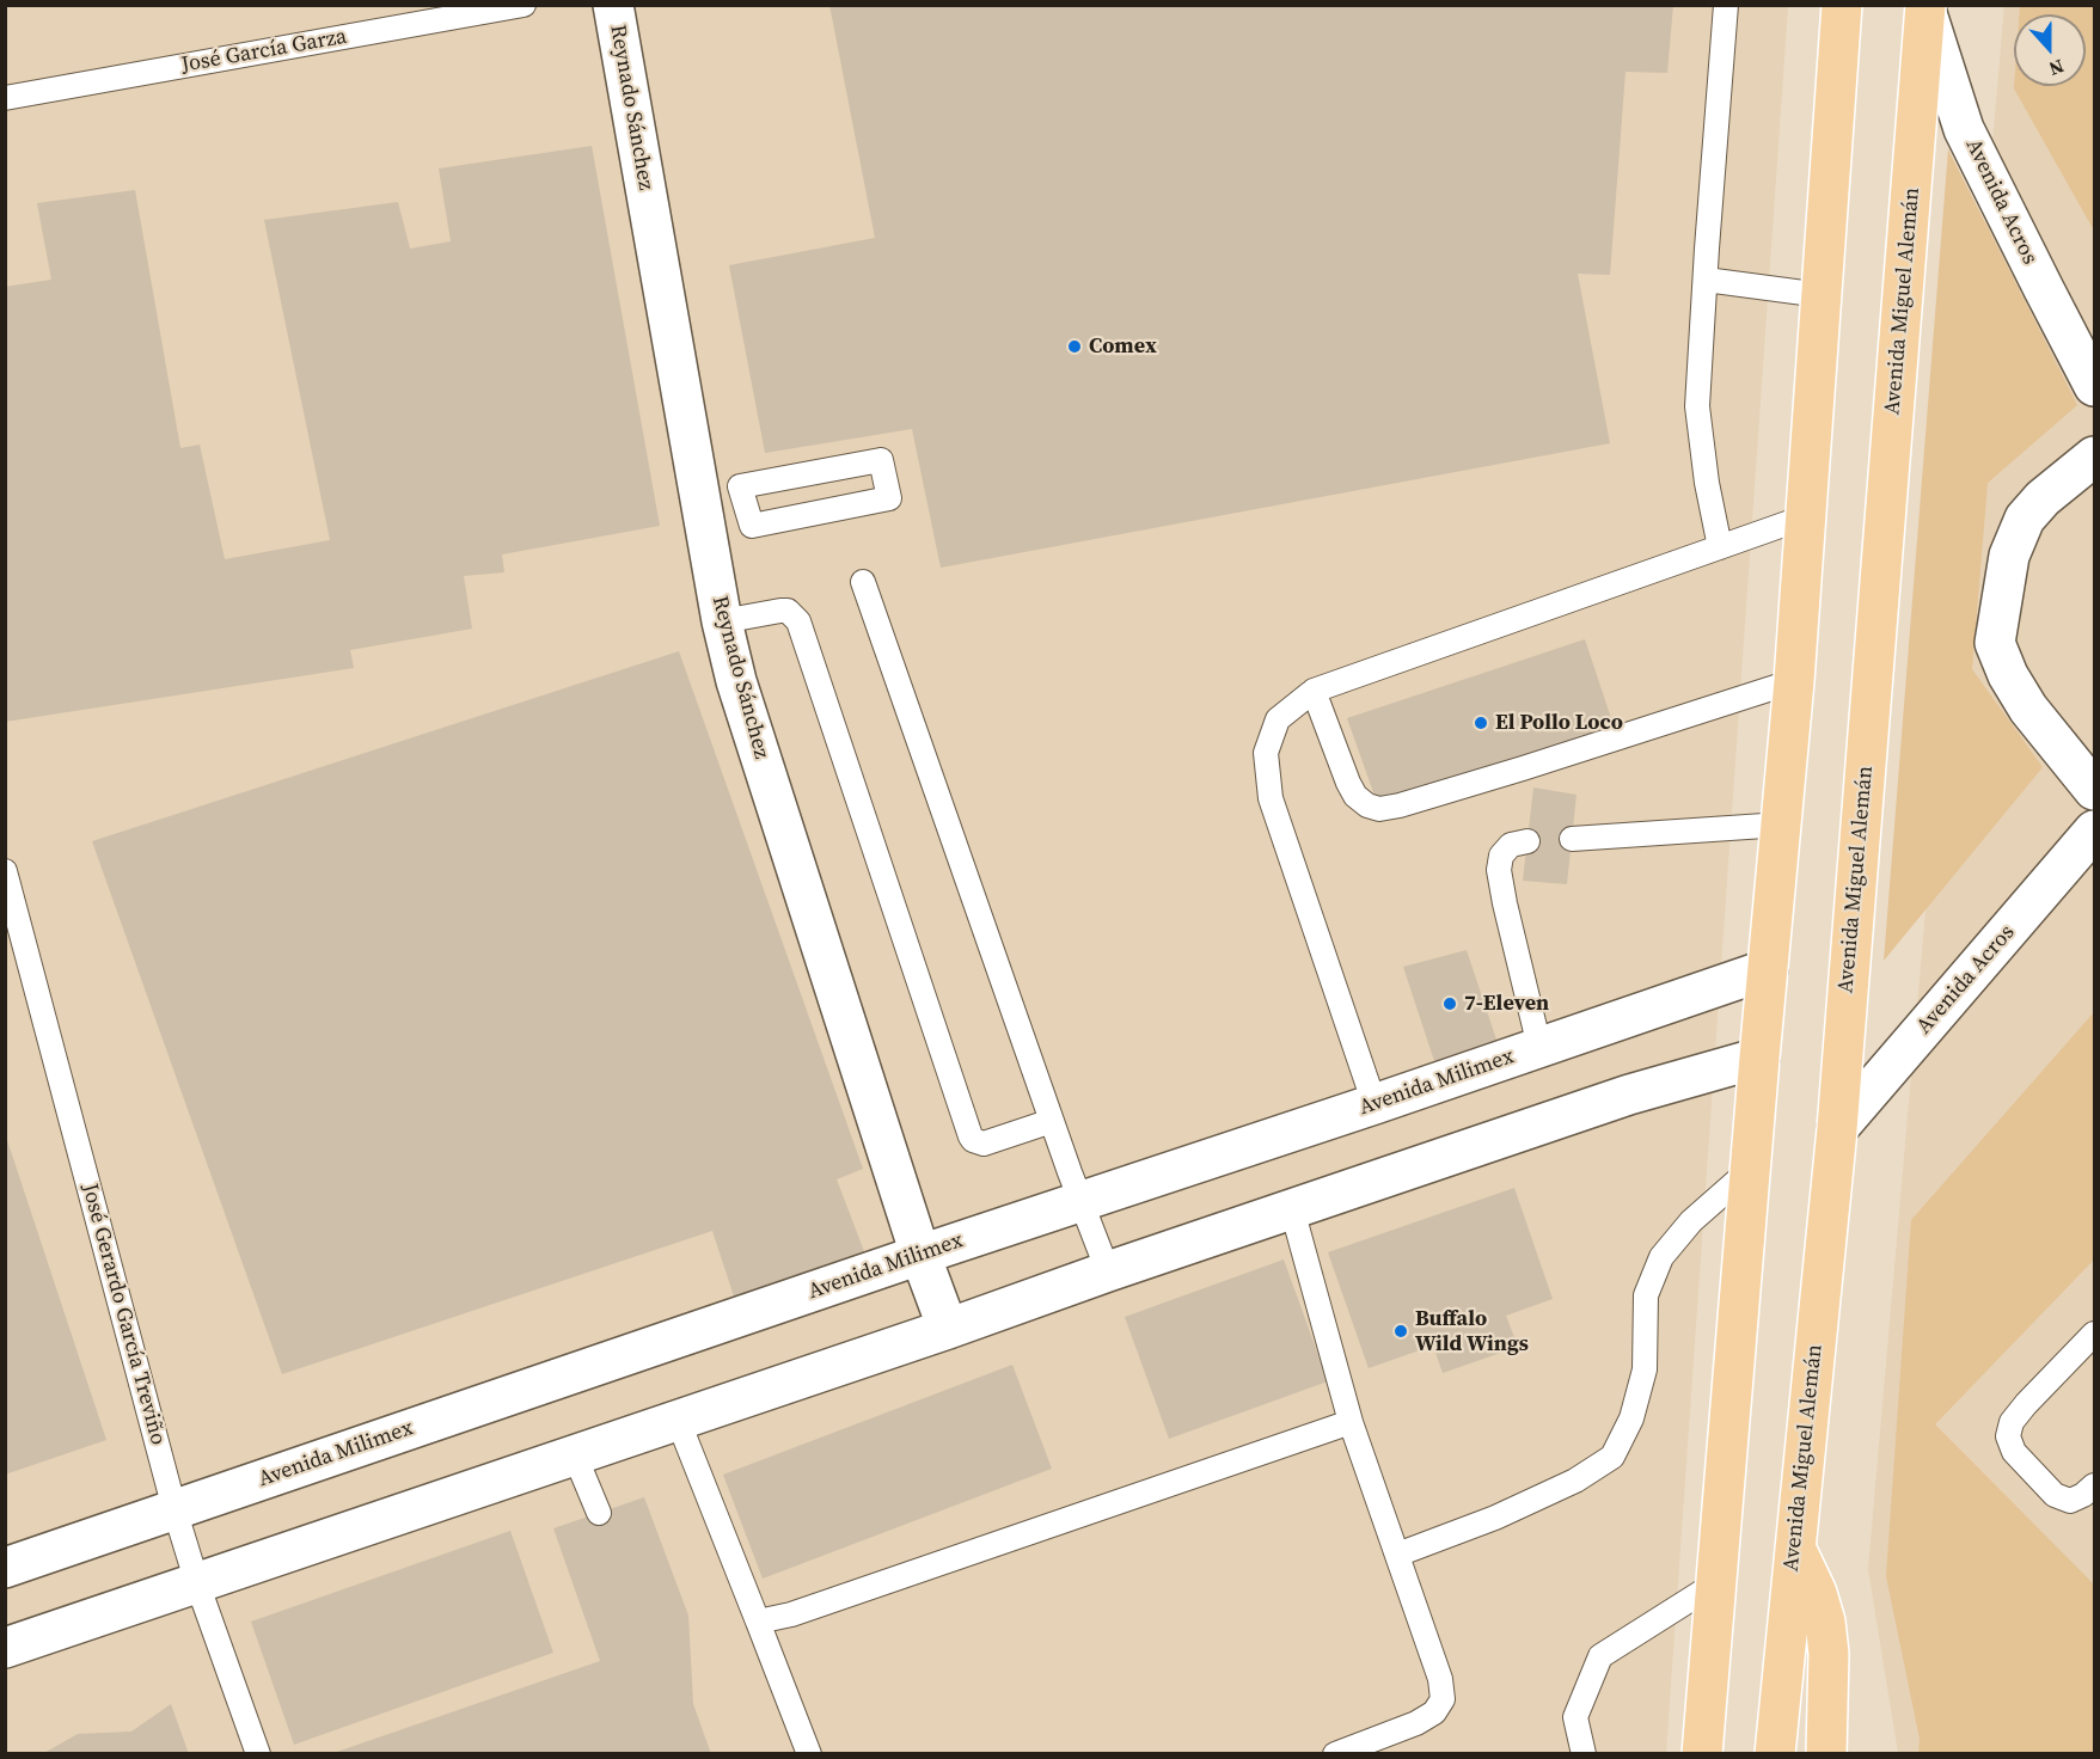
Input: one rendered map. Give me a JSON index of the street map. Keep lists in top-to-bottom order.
{
  "streets": {
    "highway": ["Avenida Miguel Alemán"],
    "street": ["Reynado Sánchez", "Avenida Acros", "Avenida Milimex"],
    "lane": ["José García Garza", "José Gerardo García Treviño"]
  },
  "crossings": [
    ["Reynado Sánchez", "Avenida Milimex"],
    ["Avenida Acros", "Avenida Miguel Alemán"],
    ["Avenida Milimex", "José Gerardo García Treviño"]
  ],
  "places": [
    "Comex",
    "El Pollo Loco",
    "7-Eleven",
    "Buffalo Wild Wings"
  ],
  "north": "bottom"
}
